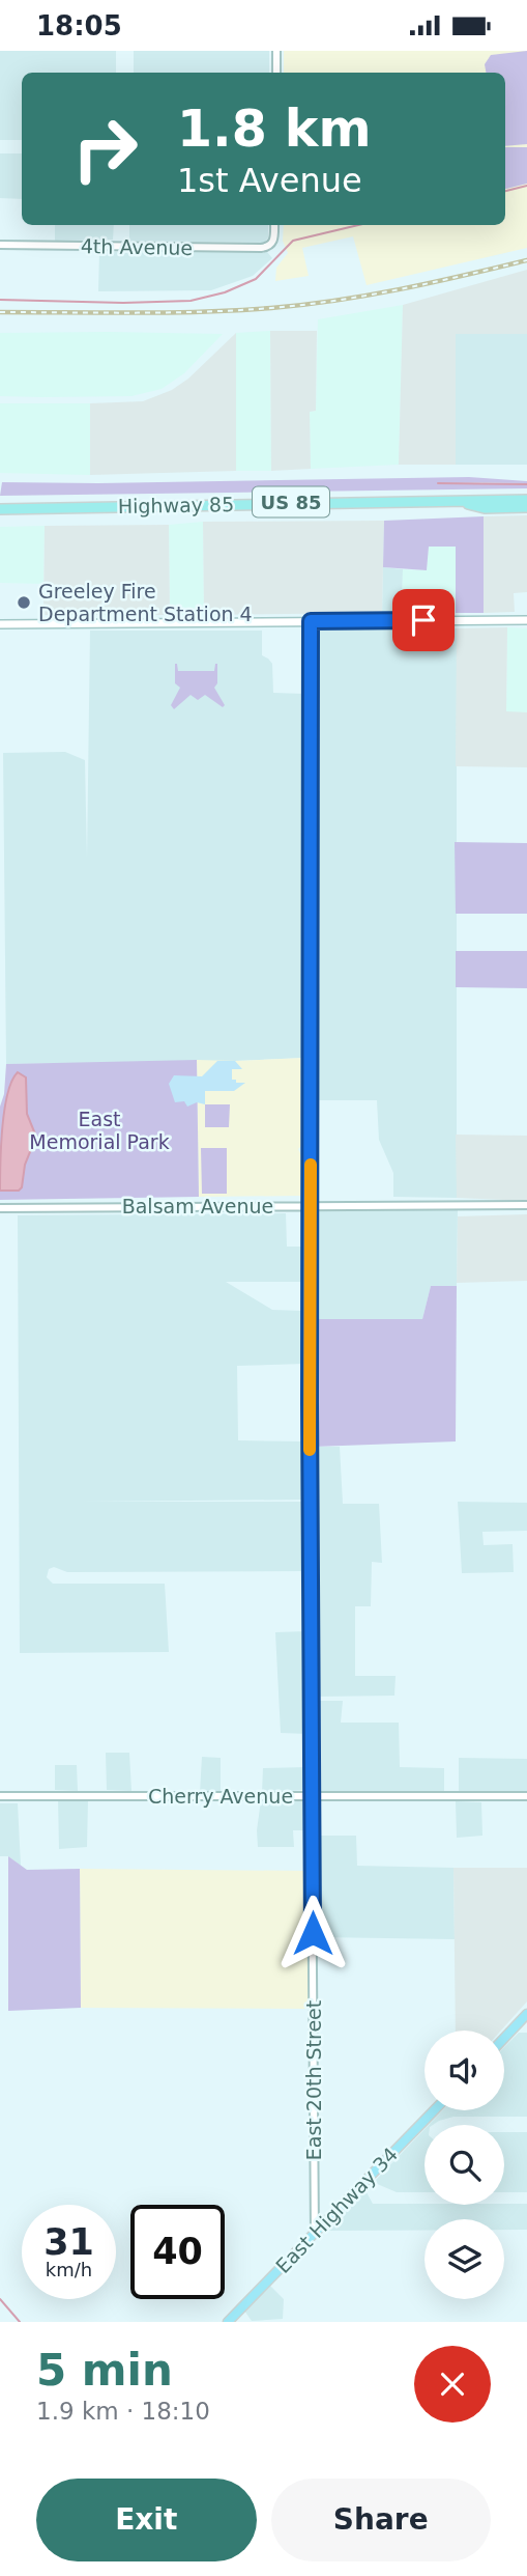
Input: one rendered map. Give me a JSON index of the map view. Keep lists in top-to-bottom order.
{
  "streets": {
    "highway": ["US 85", "Highway 85"],
    "main road": ["East Highway 34"],
    "street": [
      "4th Avenue",
      "Balsam Avenue",
      "Cherry Avenue",
      "East 20th Street"
    ]
  },
  "crossings": [
    ["Balsam Avenue", "East 20th Street"],
    ["Cherry Avenue", "East 20th Street"],
    ["East 20th Street", "East Highway 34"]
  ],
  "parks": ["East Memorial Park"],
  "places": ["Greeley Fire Department Station 4"],
  "page": {
    "status": "18:05",
    "turn": ["1.8 km", "1st Avenue"],
    "speed": "31 km/h",
    "limit": "40",
    "heading": ["5 min", "1.9 km · 18:10"],
    "buttons": ["Exit", "Share"]
  }
}
